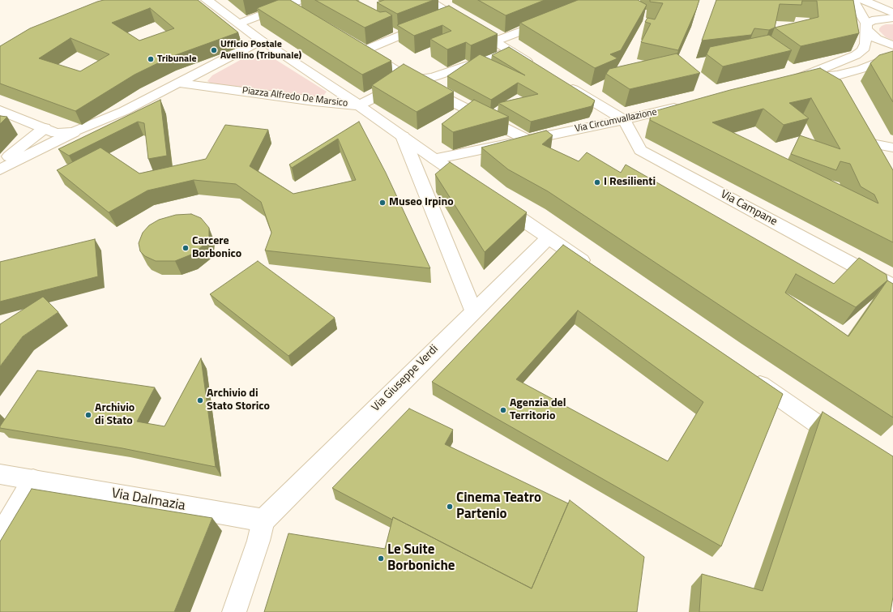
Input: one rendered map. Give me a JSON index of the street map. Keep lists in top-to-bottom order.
{
  "streets": {
    "street": [
      "Piazza Alfredo De Marsico",
      "Via Circumvallazione",
      "Via Campane",
      "Via Giuseppe Verdi",
      "Via Dalmazia"
    ]
  },
  "crossings": [
    ["Piazza Alfredo De Marsico", "Via Circumvallazione"],
    ["Via Circumvallazione", "Via Campane"],
    ["Via Giuseppe Verdi", "Via Dalmazia"]
  ],
  "places": [
    "Ufficio Postale Avellino (Tribunale)",
    "Tribunale",
    "I Resilienti",
    "Museo Irpino",
    "Carcere Borbonico",
    "Archivio di Stato Storico",
    "Agenzia del Territorio",
    "Archivio di Stato",
    "Cinema Teatro Partenio",
    "Le Suite Borboniche"
  ]
}
